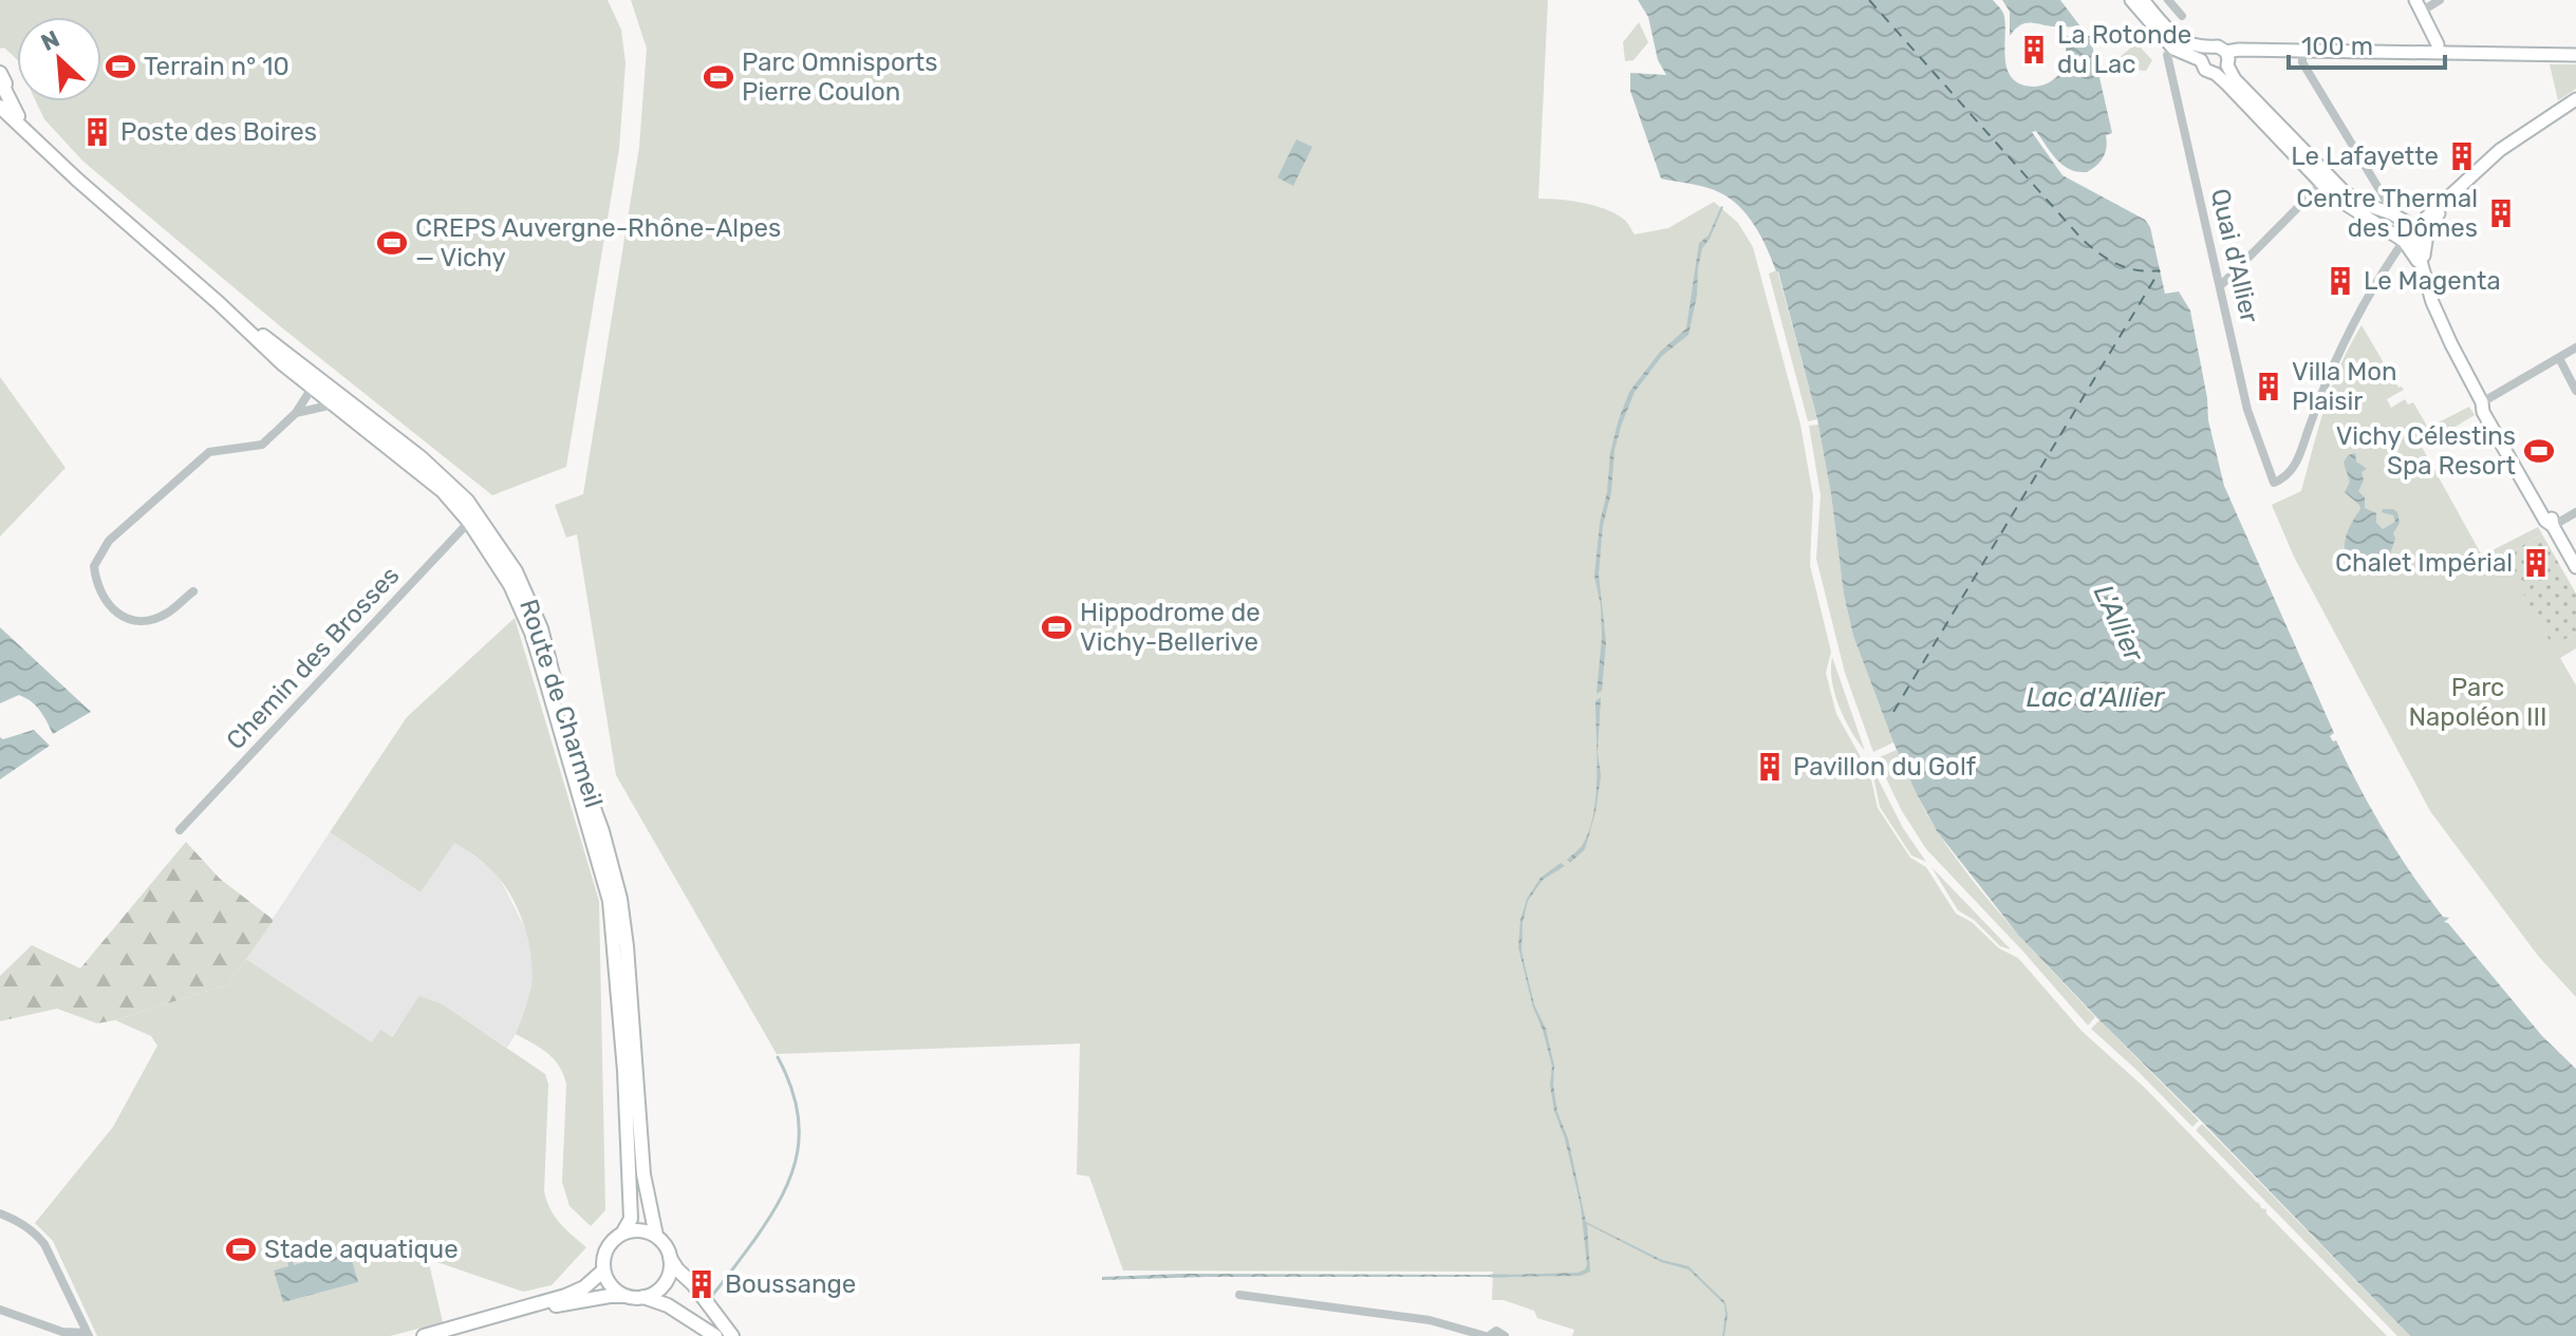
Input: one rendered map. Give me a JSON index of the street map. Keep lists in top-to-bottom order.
{
  "streets": {
    "main road": ["Route de Charmeil"],
    "street": ["Quai d'Allier", "Chemin des Brosses"]
  },
  "crossings": [
    ["Chemin des Brosses", "Route de Charmeil"]
  ],
  "water": ["L'Allier", "Lac d'Allier"],
  "parks": ["Parc Napoléon III"],
  "places": {
    "building": [
      "La Rotonde du Lac",
      "Poste des Boires",
      "Le Lafayette",
      "Centre Thermal des Dômes",
      "Le Magenta",
      "Villa Mon Plaisir",
      "Chalet Impérial",
      "Pavillon du Golf",
      "Boussange"
    ],
    "sports": [
      "Terrain n° 10",
      "Parc Omnisports Pierre Coulon",
      "CREPS Auvergne-Rhône-Alpes — Vichy",
      "Vichy Célestins Spa Resort",
      "Hippodrome de Vichy-Bellerive",
      "Stade aquatique"
    ]
  },
  "scale_bar": "100 m",
  "north": "top left"
}
